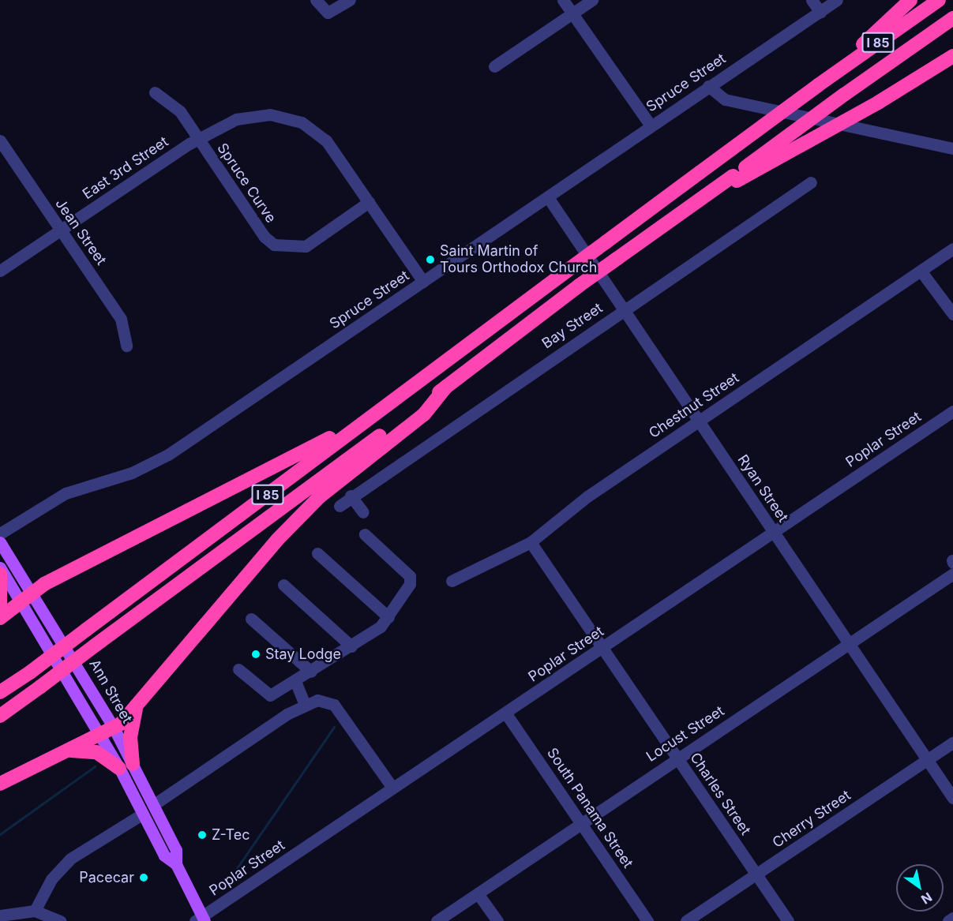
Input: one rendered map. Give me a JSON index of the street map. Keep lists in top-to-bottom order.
{
  "streets": {
    "highway": ["I 85"],
    "main road": ["Ann Street"],
    "street": [
      "Spruce Street",
      "East 3rd Street",
      "Spruce Curve",
      "Jean Street",
      "Bay Street",
      "Chestnut Street",
      "Poplar Street",
      "Ryan Street",
      "Locust Street",
      "Charles Street",
      "South Panama Street",
      "Cherry Street"
    ]
  },
  "crossings": [
    ["Spruce Street", "Spruce Curve"],
    ["Spruce Street", "Ryan Street"],
    ["East 3rd Street", "Spruce Curve"],
    ["East 3rd Street", "Jean Street"],
    ["Bay Street", "Ryan Street"],
    ["Chestnut Street", "Ryan Street"],
    ["Chestnut Street", "Charles Street"],
    ["Poplar Street", "Ryan Street"],
    ["Poplar Street", "Ann Street"],
    ["Poplar Street", "Charles Street"],
    ["Poplar Street", "South Panama Street"],
    ["Ryan Street", "Locust Street"],
    ["Ryan Street", "Cherry Street"],
    ["Locust Street", "Charles Street"],
    ["Locust Street", "South Panama Street"],
    ["Charles Street", "Cherry Street"]
  ],
  "places": [
    "Saint Martin of Tours Orthodox Church",
    "Stay Lodge",
    "Z-Tec",
    "Pacecar"
  ],
  "north": "bottom right"
}
